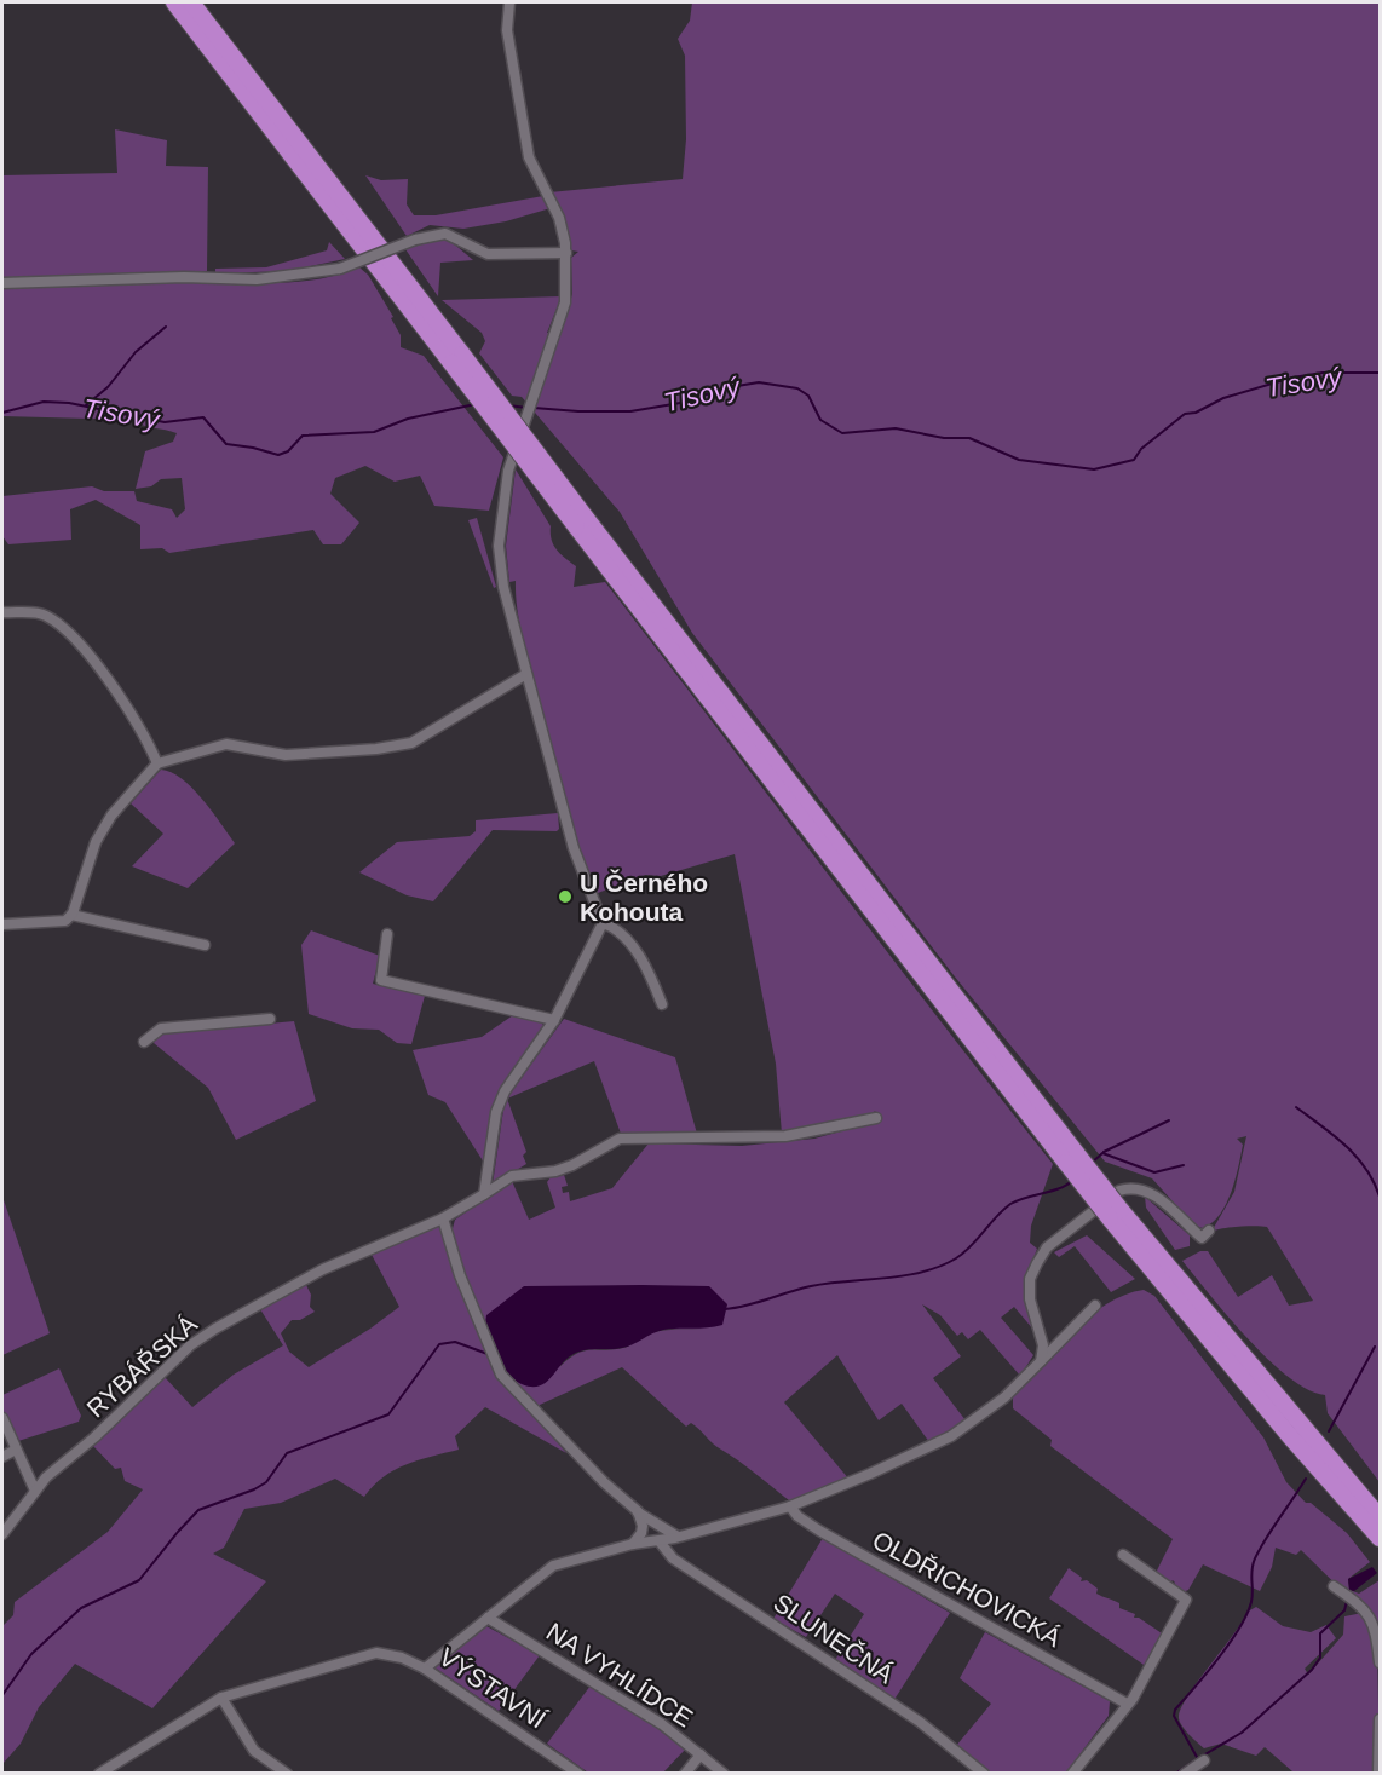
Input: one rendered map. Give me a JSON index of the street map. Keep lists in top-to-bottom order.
{
  "streets": {
    "street": [
      "RYBÁŘSKÁ",
      "OLDŘICHOVICKÁ",
      "SLUNEČNÁ",
      "NA VYHLÍDCE",
      "VÝSTAVNÍ"
    ]
  },
  "water": ["Tisový"],
  "places": ["U Černého Kohouta"]
}
